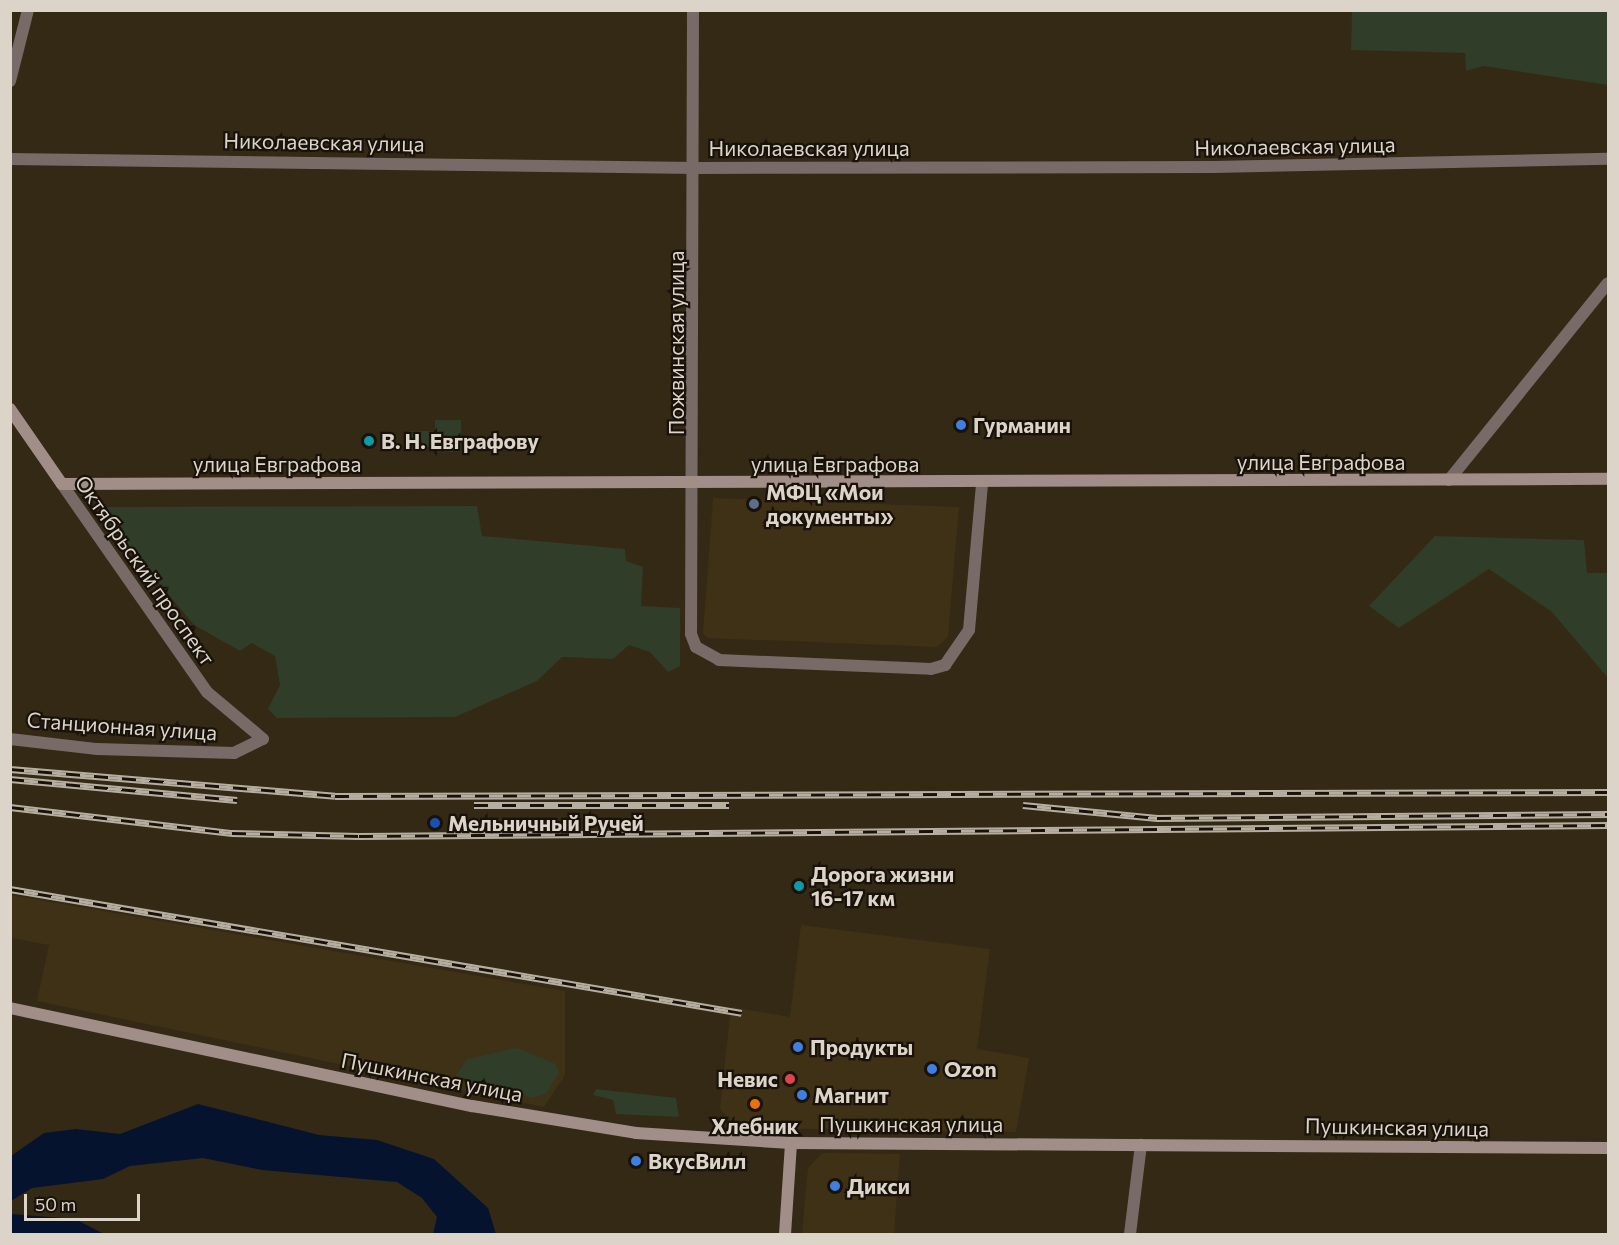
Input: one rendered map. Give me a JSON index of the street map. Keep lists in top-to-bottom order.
{
  "streets": {
    "street": [
      "Николаевская улица",
      "Пожвинская улица",
      "улица Евграфова",
      "Октябрьский проспект",
      "Станционная улица",
      "Пушкинская улица"
    ]
  },
  "crossings": [
    ["Николаевская улица", "Пожвинская улица"],
    ["Пожвинская улица", "улица Евграфова"],
    ["улица Евграфова", "Октябрьский проспект"],
    ["Октябрьский проспект", "Станционная улица"]
  ],
  "places": [
    "Гурманин",
    "В. Н. Евграфову",
    "МФЦ «Мои документы»",
    "Мельничный Ручей",
    "Дорога жизни 16-17 км",
    "Продукты",
    "Ozon",
    "Невис",
    "Магнит",
    "Хлебник",
    "ВкусВилл",
    "Дикси"
  ],
  "scale_bar": "50 m"
}
